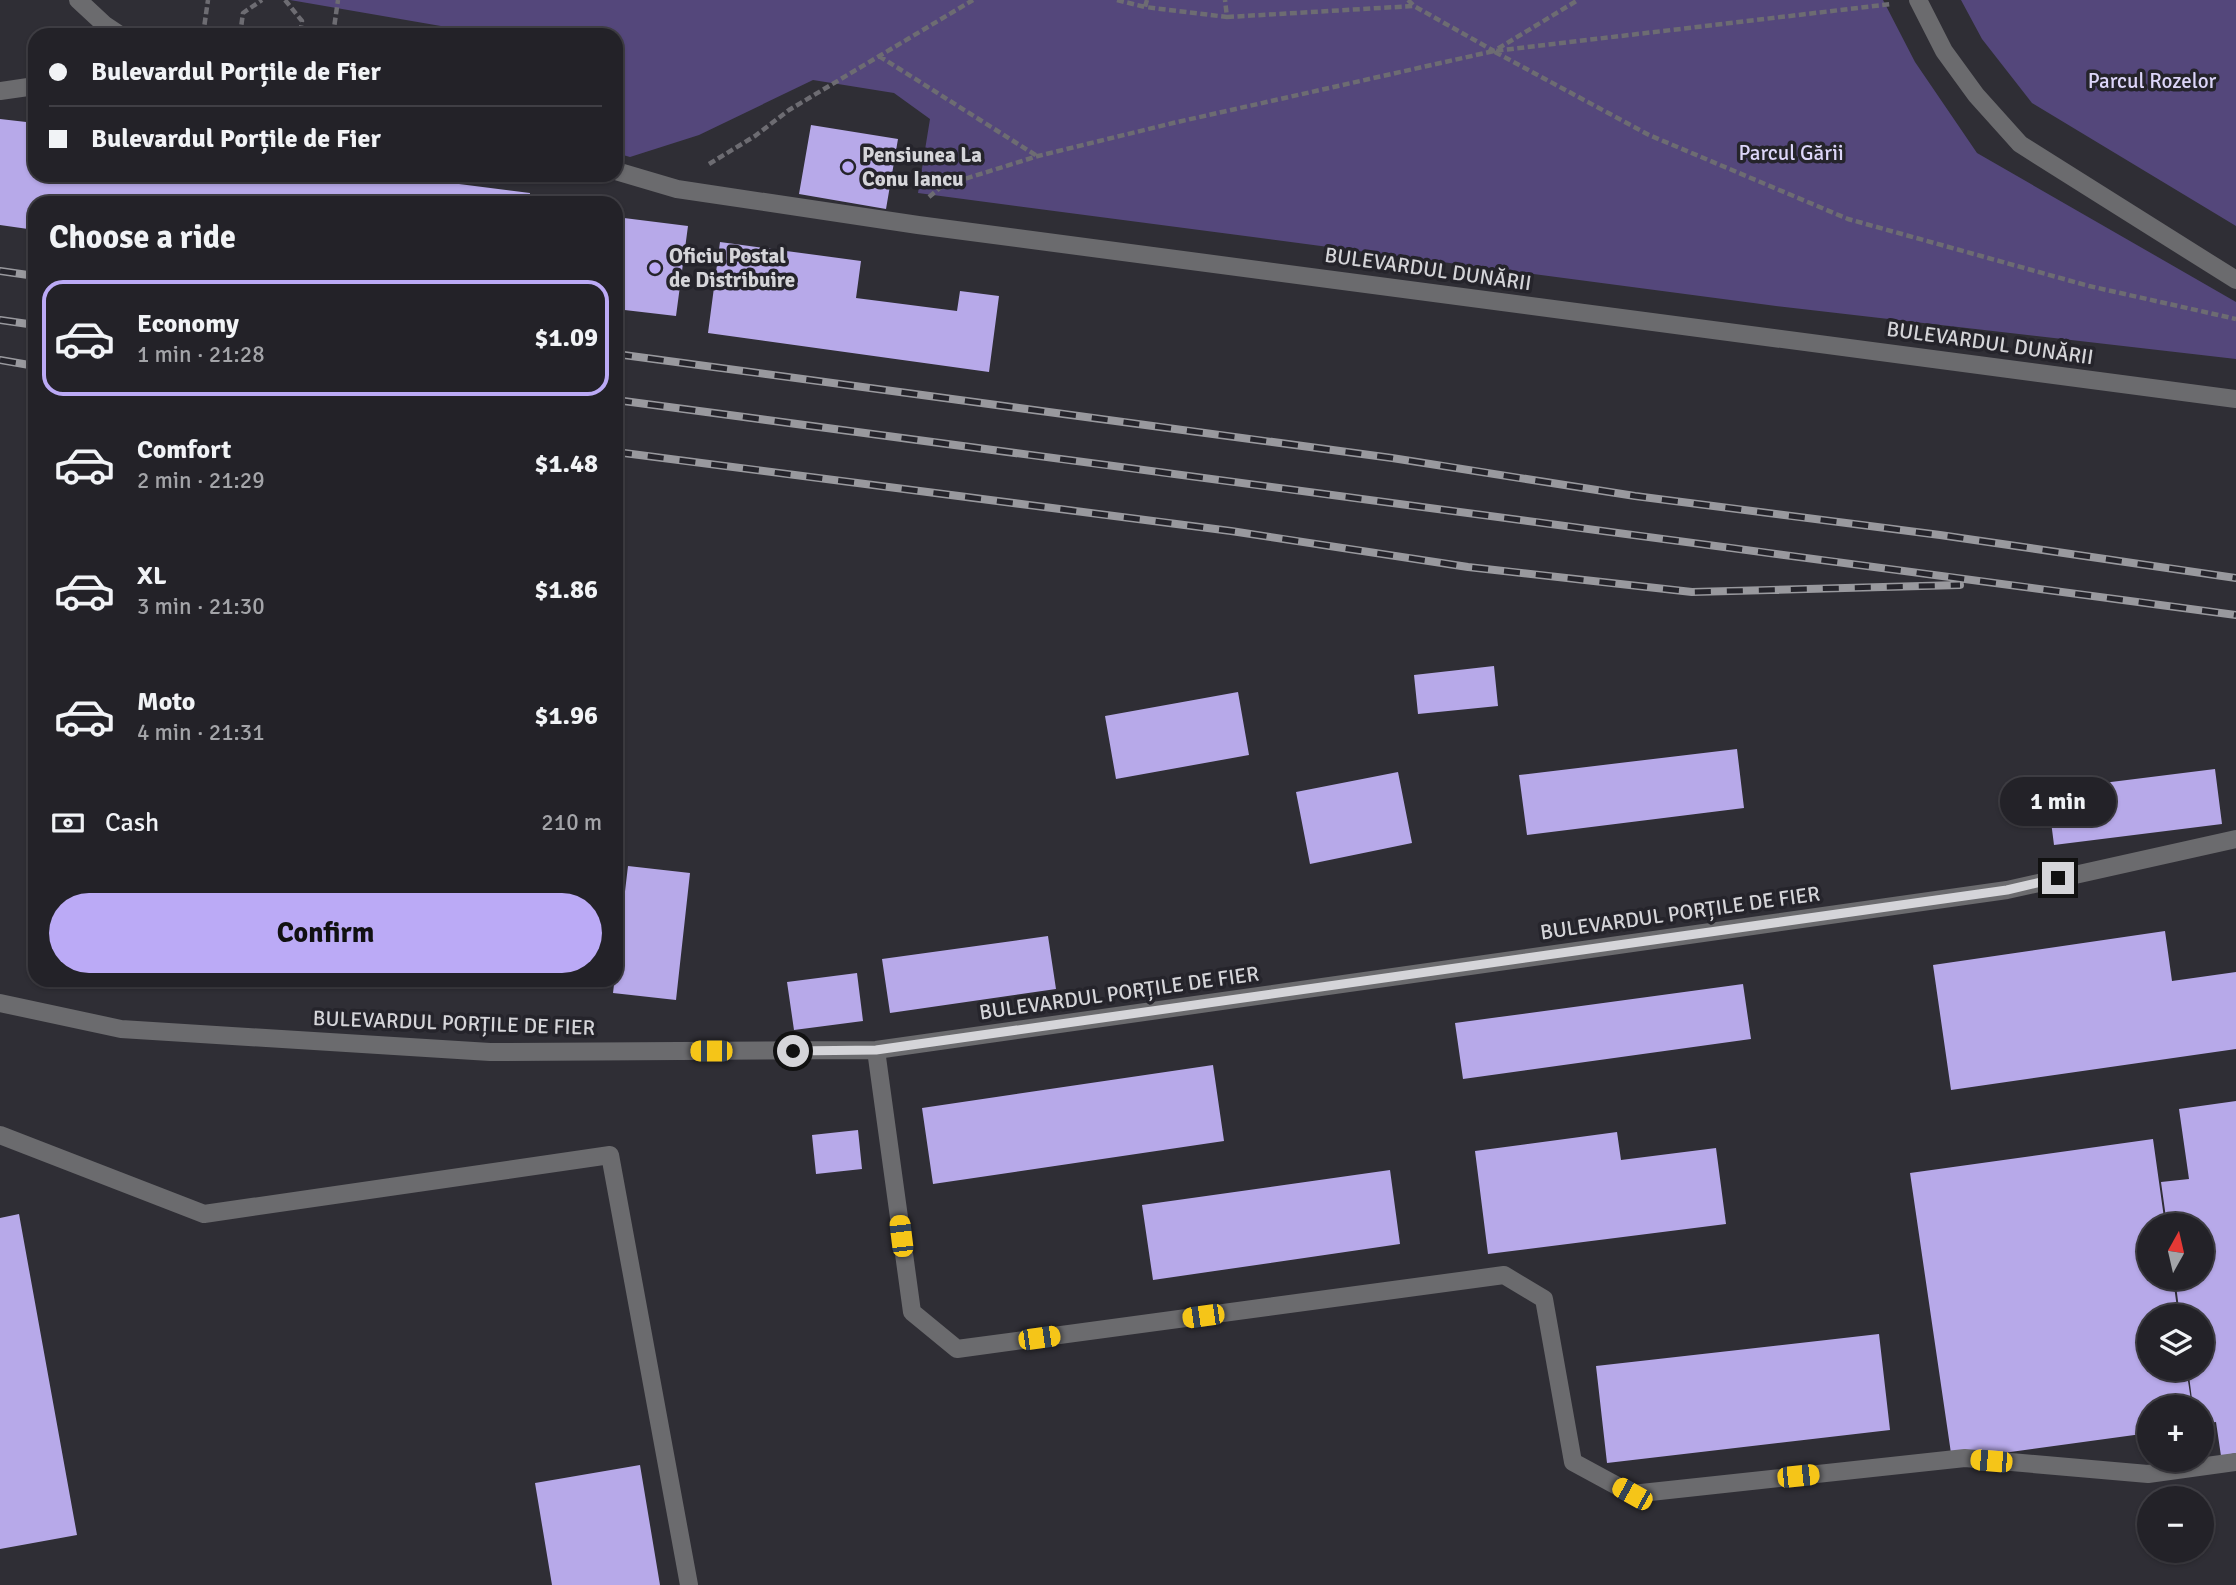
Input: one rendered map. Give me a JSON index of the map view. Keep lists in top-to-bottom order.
{
  "streets": {
    "street": ["BULEVARDUL DUNĂRII", "BULEVARDUL PORȚILE DE FIER"]
  },
  "parks": ["Parcul Rozelor", "Parcul Gării"],
  "places": ["Pensiunea La Conu Iancu", "Oficiu Postal de Distribuire"],
  "north": "top",
  "page": {
    "banner": ["Bulevardul Porțile de Fier", "Bulevardul Porțile de Fier"],
    "heading": "Choose a ride",
    "list": [
      {
        "name": "Economy",
        "note": "1 min · 21:28",
        "value": "$1.09"
      },
      {
        "name": "Comfort",
        "note": "2 min · 21:29",
        "value": "$1.48"
      },
      {
        "name": "XL",
        "note": "3 min · 21:30",
        "value": "$1.86"
      },
      {
        "name": "Moto",
        "note": "4 min · 21:31",
        "value": "$1.96"
      }
    ],
    "bubble": "1 min",
    "pay": ["Cash", "210 m"],
    "buttons": "Confirm",
    "map_buttons": ["+", "−"]
  }
}
